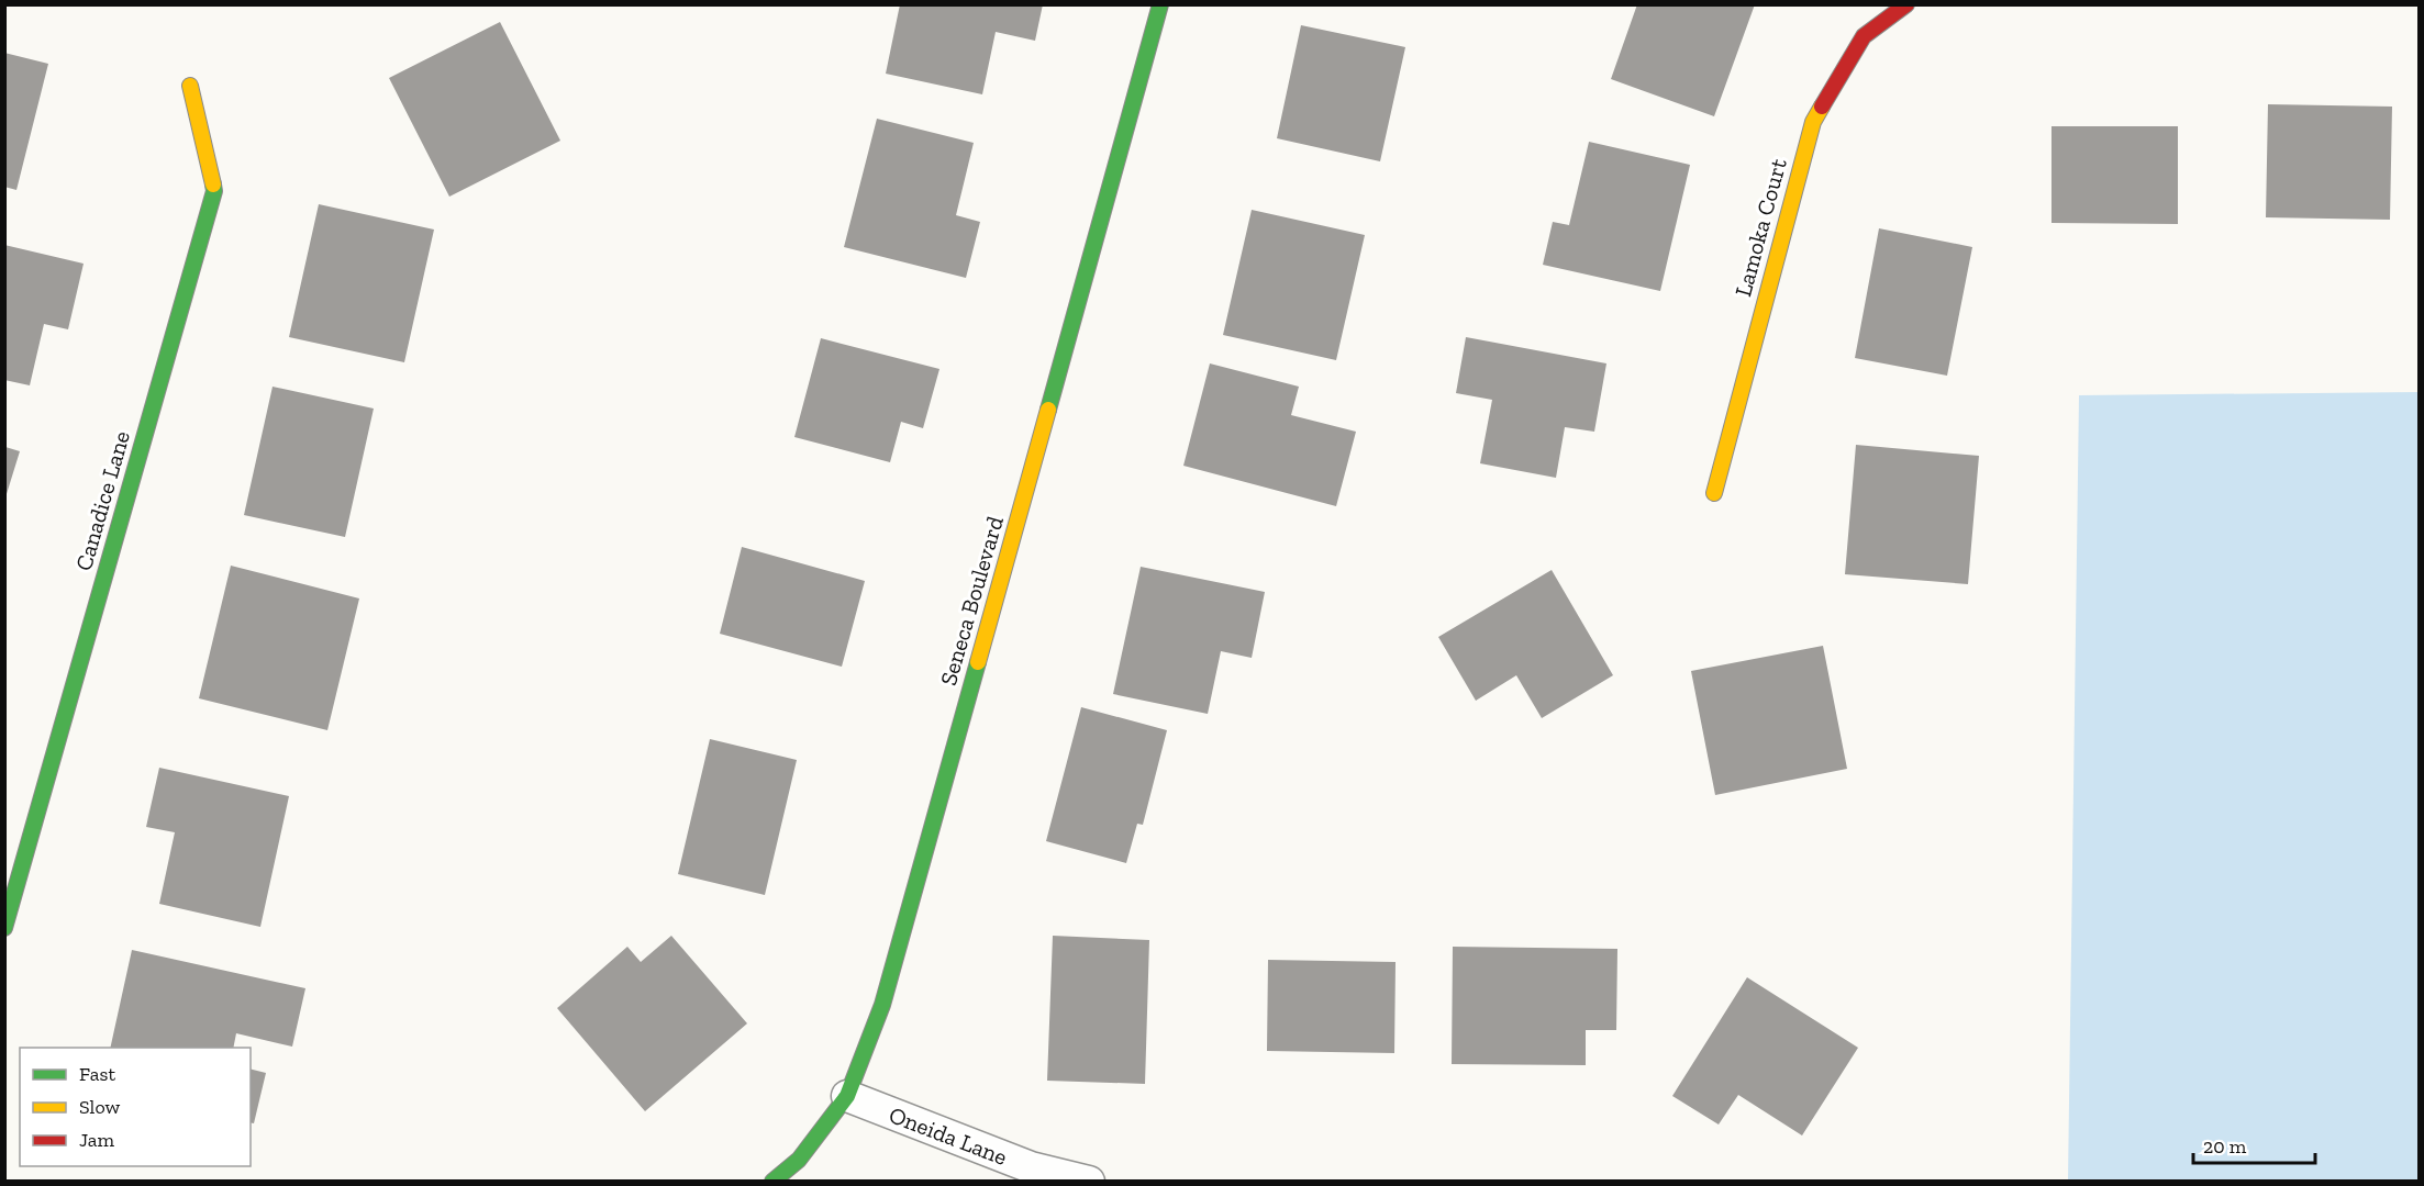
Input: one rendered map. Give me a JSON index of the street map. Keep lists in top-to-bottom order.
{
  "streets": {
    "street": [
      "Lamoka Court",
      "Canadice Lane",
      "Seneca Boulevard",
      "Oneida Lane"
    ]
  },
  "crossings": [
    ["Seneca Boulevard", "Oneida Lane"]
  ],
  "legend": ["Fast", "Slow", "Jam"],
  "scale_bar": "20 m"
}
